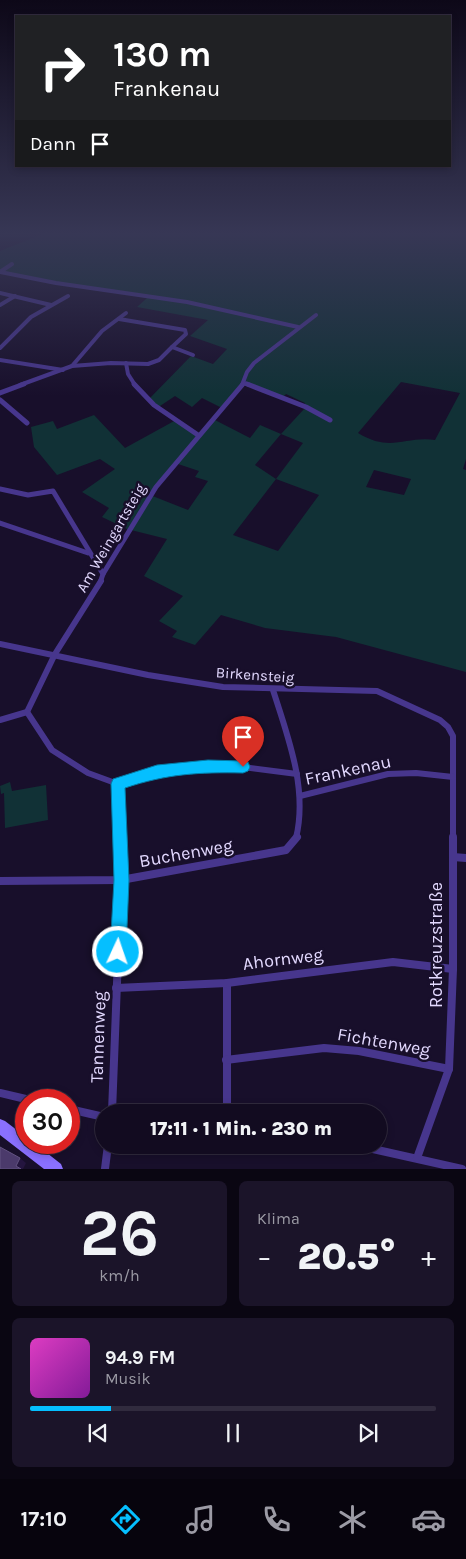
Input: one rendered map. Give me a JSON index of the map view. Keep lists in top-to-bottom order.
{
  "streets": {
    "street": [
      "Am Weingartsteig",
      "Birkensteig",
      "Frankenau",
      "Buchenweg",
      "Rotkreuzstraße",
      "Ahornweg",
      "Tannenweg",
      "Fichtenweg"
    ]
  },
  "crossings": [
    ["Am Weingartsteig", "Birkensteig"],
    ["Birkensteig", "Frankenau"],
    ["Birkensteig", "Rotkreuzstraße"],
    ["Frankenau", "Buchenweg"],
    ["Frankenau", "Rotkreuzstraße"],
    ["Frankenau", "Tannenweg"],
    ["Buchenweg", "Tannenweg"],
    ["Rotkreuzstraße", "Ahornweg"],
    ["Rotkreuzstraße", "Fichtenweg"],
    ["Ahornweg", "Tannenweg"]
  ],
  "page": {
    "turn": ["130 m", "Frankenau"],
    "then": "Dann",
    "limit": "30",
    "trip": "17:11 · 1 Min. · 230 m",
    "tile": [
      ["26", "km/h"],
      "Klima"
    ],
    "heat": ["−", "20.5°", "+"],
    "song": ["94.9 FM", "Musik"],
    "tabs": "17:10"
  }
}
